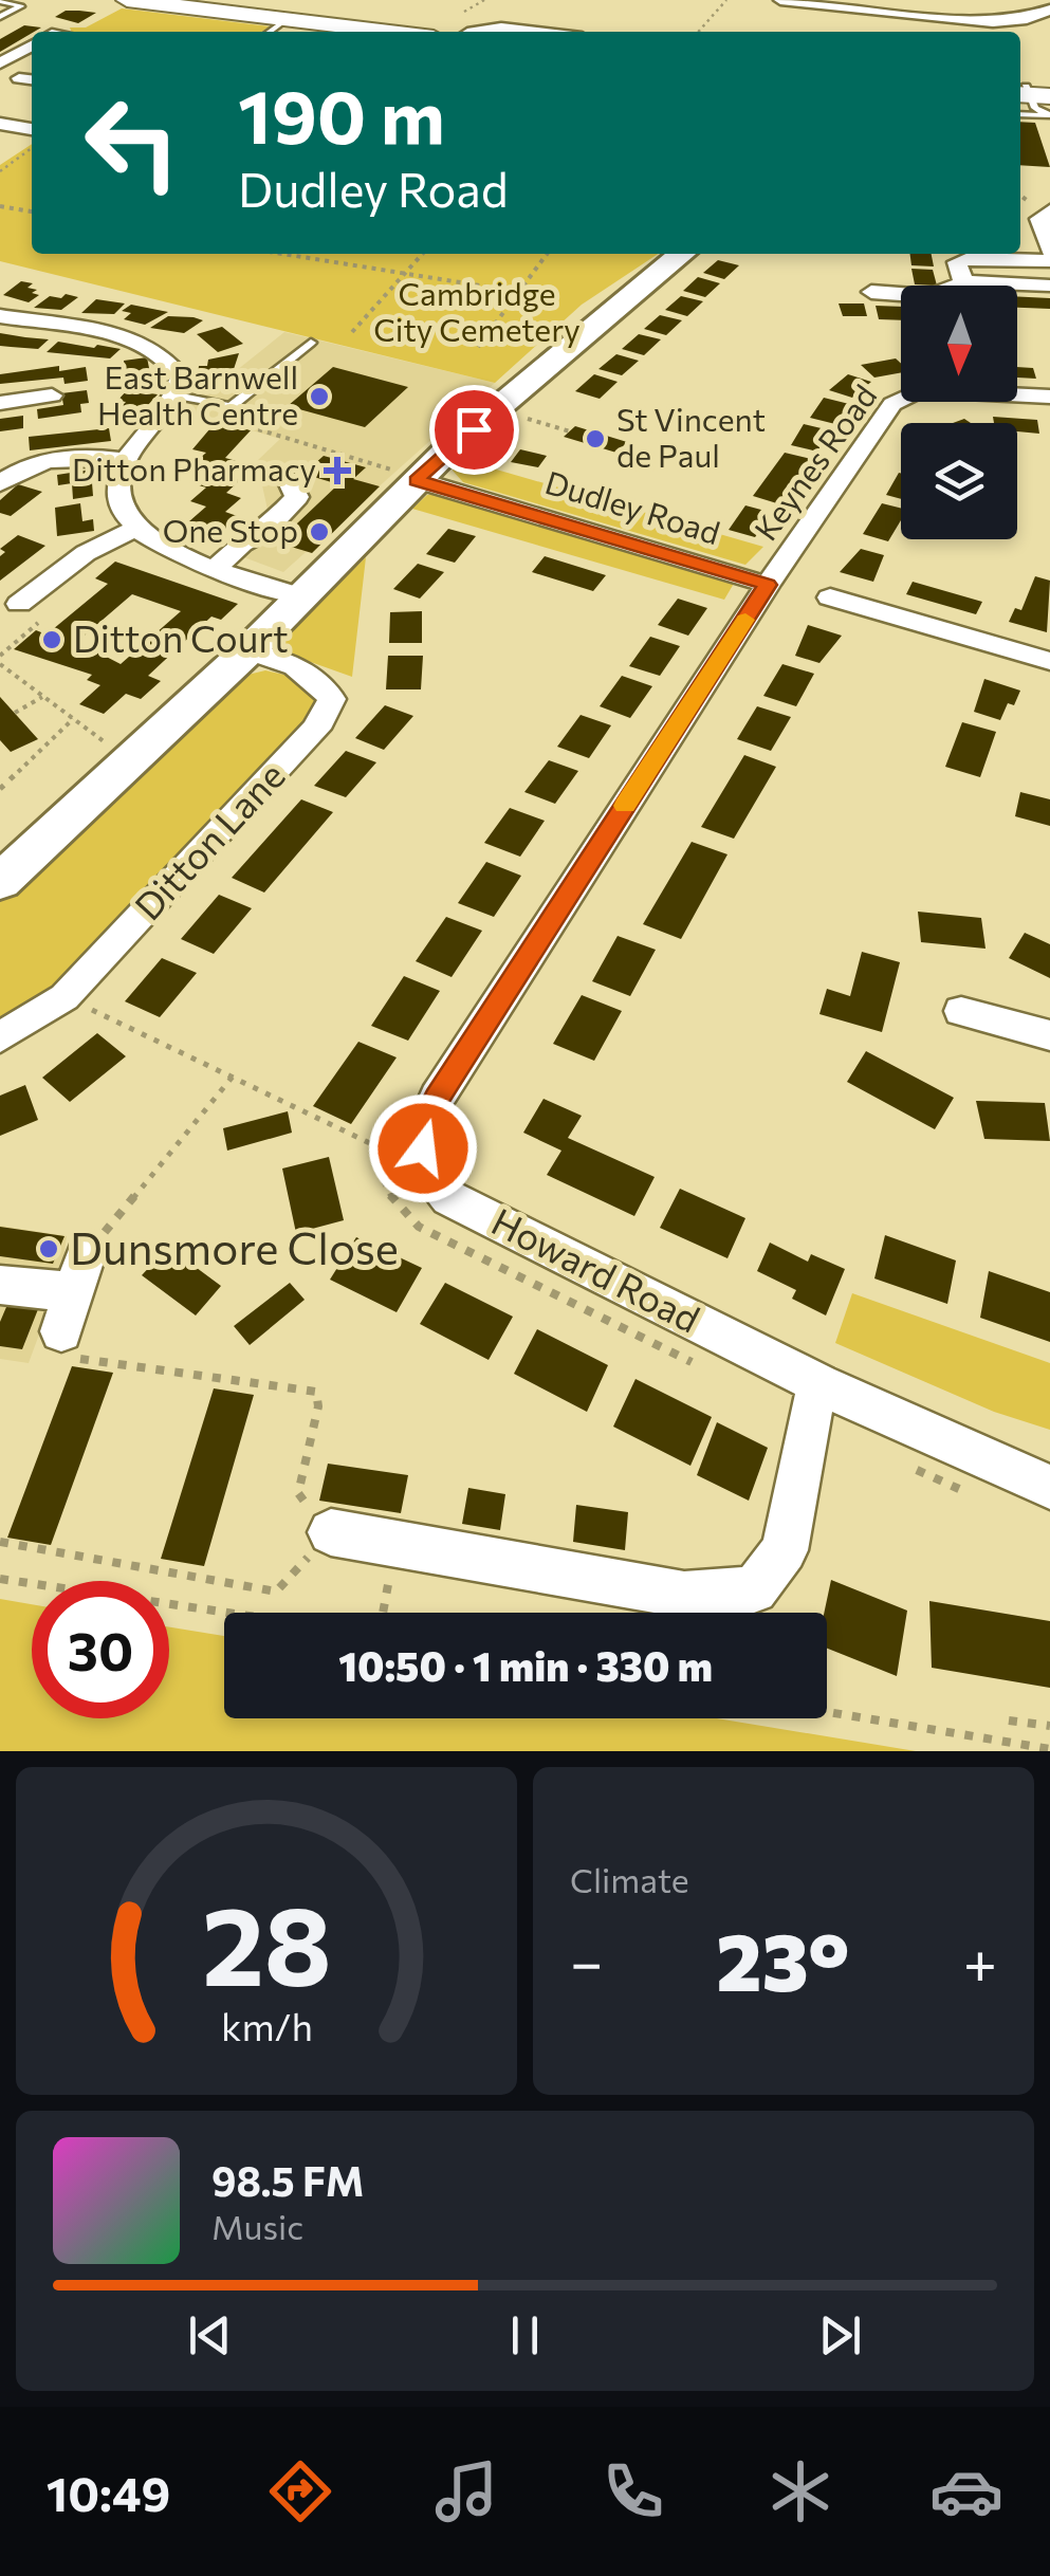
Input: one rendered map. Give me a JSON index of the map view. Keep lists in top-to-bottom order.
{
  "streets": {
    "street": [
      "Keynes Road",
      "Dudley Road",
      "Ditton Lane",
      "Howard Road"
    ]
  },
  "crossings": [
    ["Keynes Road", "Dudley Road"]
  ],
  "parks": ["Cambridge City Cemetery"],
  "places": {
    "other": [
      "East Barnwell Health Centre",
      "St Vincent de Paul",
      "One Stop",
      "Ditton Court",
      "Dunsmore Close"
    ],
    "health": ["Ditton Pharmacy"]
  },
  "north": "bottom",
  "page": {
    "turn": ["190 m", "Dudley Road"],
    "limit": "30",
    "trip": "10:50 · 1 min · 330 m",
    "tile": "Climate",
    "heat": ["−", "23°", "+"],
    "song": ["98.5 FM", "Music"],
    "tabs": "10:49",
    "gauge": ["28", "km/h"]
  }
}
